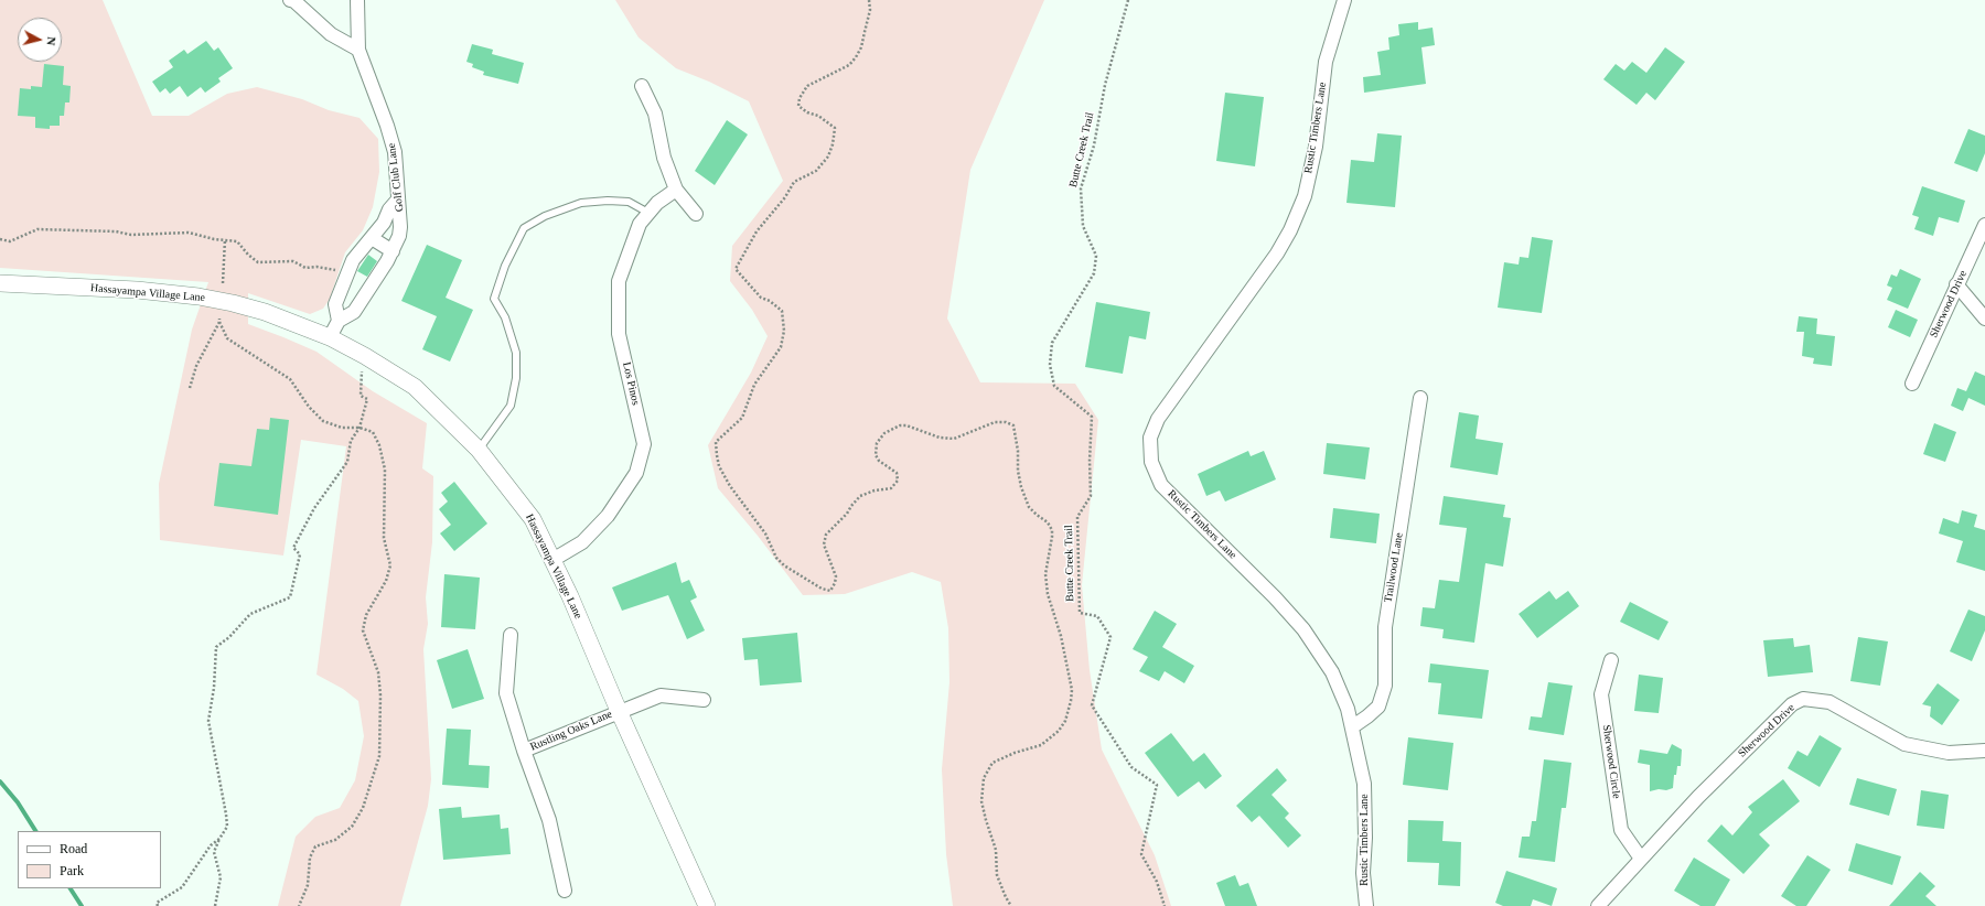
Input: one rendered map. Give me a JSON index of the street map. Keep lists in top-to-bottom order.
{
  "streets": {
    "street": [
      "Rustic Timbers Lane",
      "Golf Club Lane",
      "Hassayampa Village Lane",
      "Sherwood Drive",
      "Los Pinos",
      "Trailwood Lane",
      "Rustling Oaks Lane",
      "Sherwood Circle"
    ],
    "path": ["Butte Creek Trail"]
  },
  "crossings": [
    ["Rustic Timbers Lane", "Trailwood Lane"],
    ["Golf Club Lane", "Hassayampa Village Lane"],
    ["Hassayampa Village Lane", "Los Pinos"],
    ["Hassayampa Village Lane", "Rustling Oaks Lane"],
    ["Sherwood Drive", "Sherwood Circle"]
  ],
  "legend": ["Road", "Park"],
  "north": "right"
}
